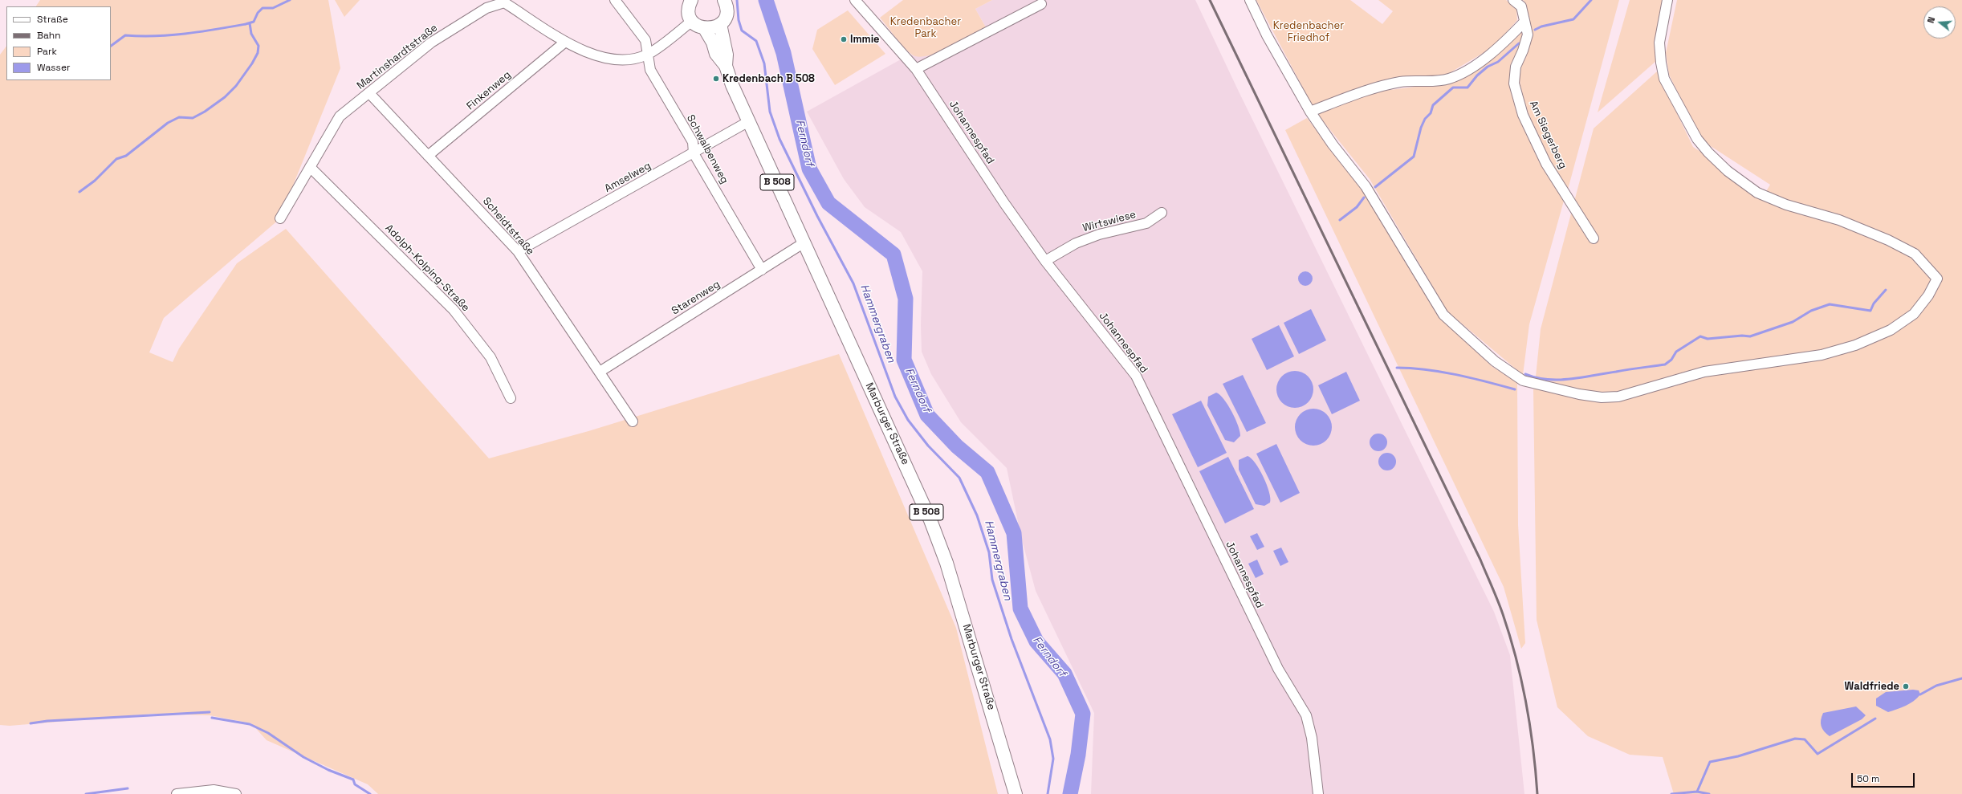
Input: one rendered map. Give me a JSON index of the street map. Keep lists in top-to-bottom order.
{
  "streets": {
    "main road": ["B 508", "Marburger Straße"],
    "street": [
      "Martinshardtstraße",
      "Finkenweg",
      "Johannespfad",
      "Am Siegerberg",
      "Schwalbenweg",
      "Amselweg",
      "Wirtswiese",
      "Scheidtstraße",
      "Adolph-Kolping-Straße",
      "Starenweg"
    ]
  },
  "crossings": [
    ["Martinshardtstraße", "Finkenweg"],
    ["Martinshardtstraße", "Schwalbenweg"],
    ["Martinshardtstraße", "B 508"],
    ["Martinshardtstraße", "Scheidtstraße"],
    ["Martinshardtstraße", "Adolph-Kolping-Straße"],
    ["Finkenweg", "Scheidtstraße"],
    ["Johannespfad", "Wirtswiese"],
    ["Schwalbenweg", "Amselweg"],
    ["Schwalbenweg", "Starenweg"],
    ["Amselweg", "Scheidtstraße"],
    ["Amselweg", "Marburger Straße"],
    ["B 508", "Marburger Straße"],
    ["Scheidtstraße", "Starenweg"],
    ["Starenweg", "Marburger Straße"]
  ],
  "water": ["Ferndorf", "Hammergraben"],
  "parks": ["Kredenbacher Park", "Kredenbacher Friedhof"],
  "places": ["Immie", "Kredenbach B 508", "Waldfriede"],
  "legend": [
    "Straße",
    "Bahn",
    "Park",
    "Wasser"
  ],
  "scale_bar": "50 m",
  "north": "left"
}
